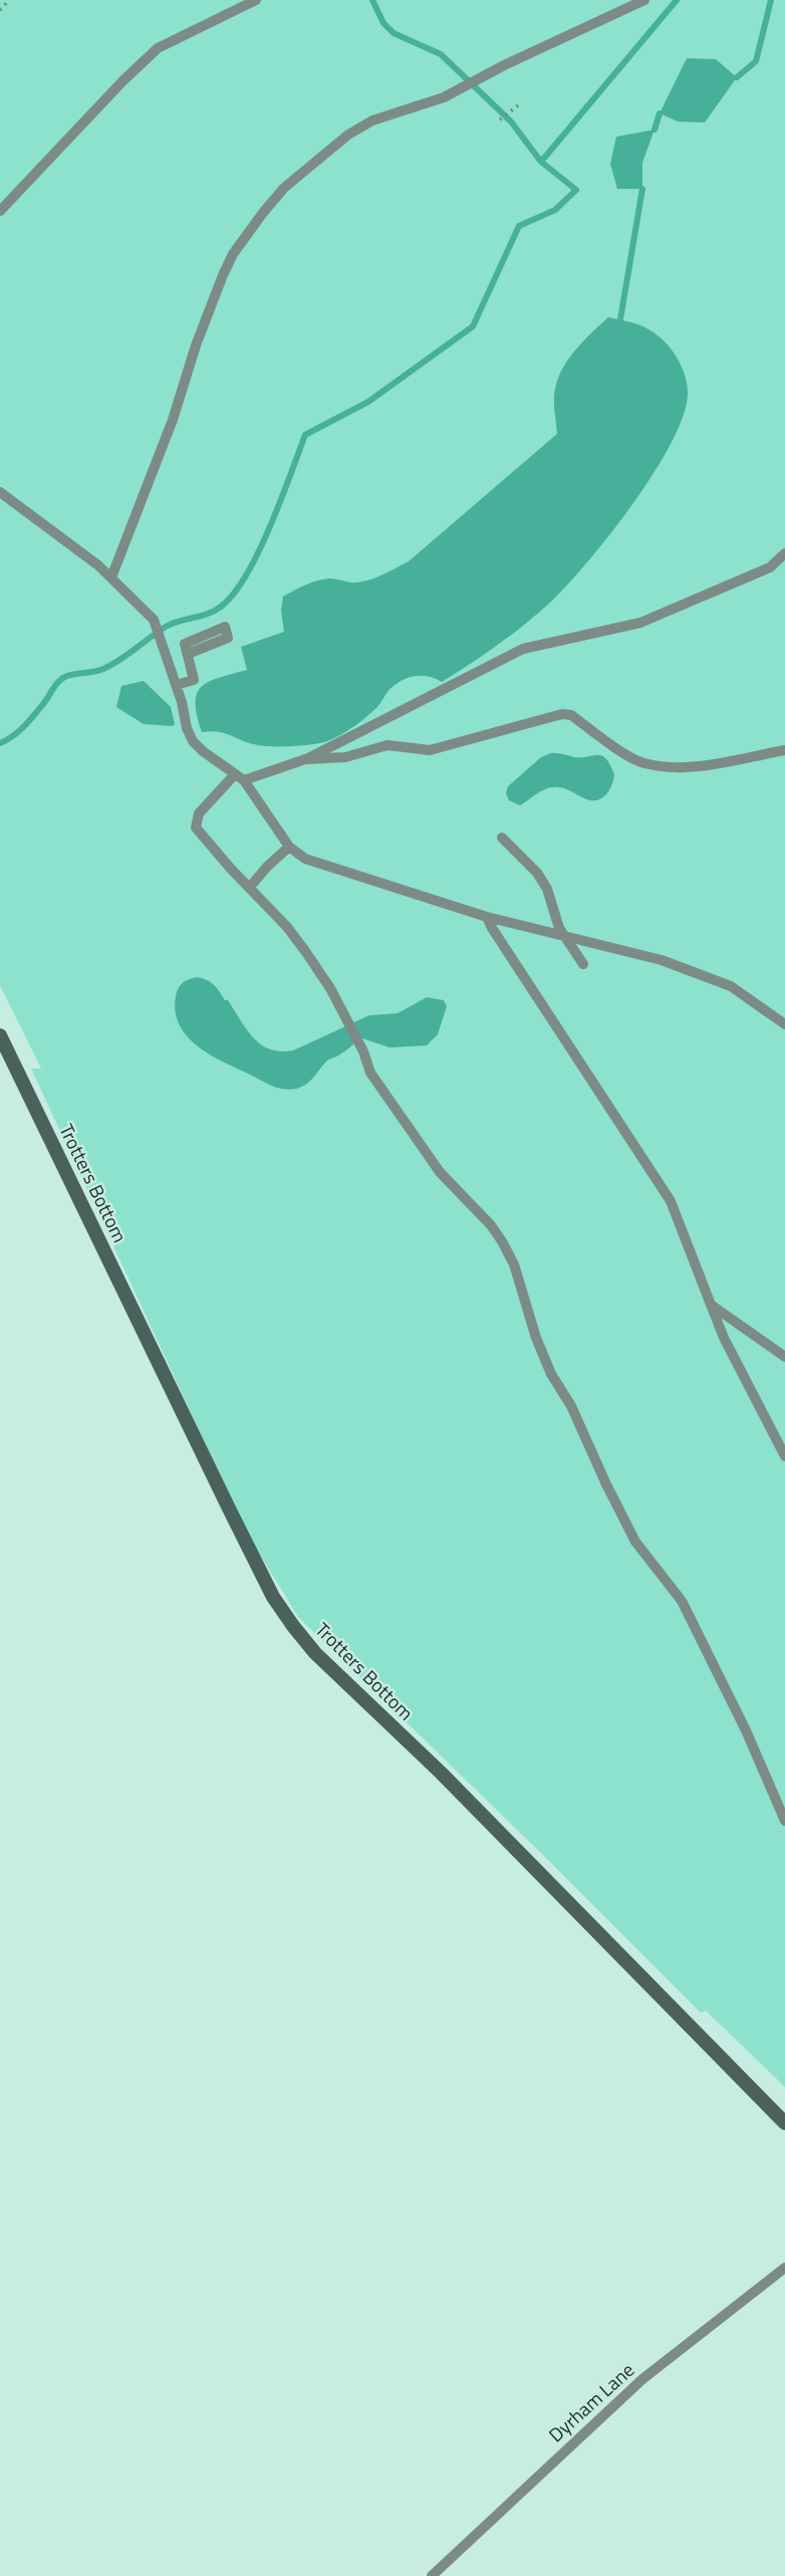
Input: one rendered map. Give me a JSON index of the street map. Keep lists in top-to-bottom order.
{
  "streets": {
    "street": ["Trotters Bottom"],
    "lane": ["Dyrham Lane"]
  }
}
